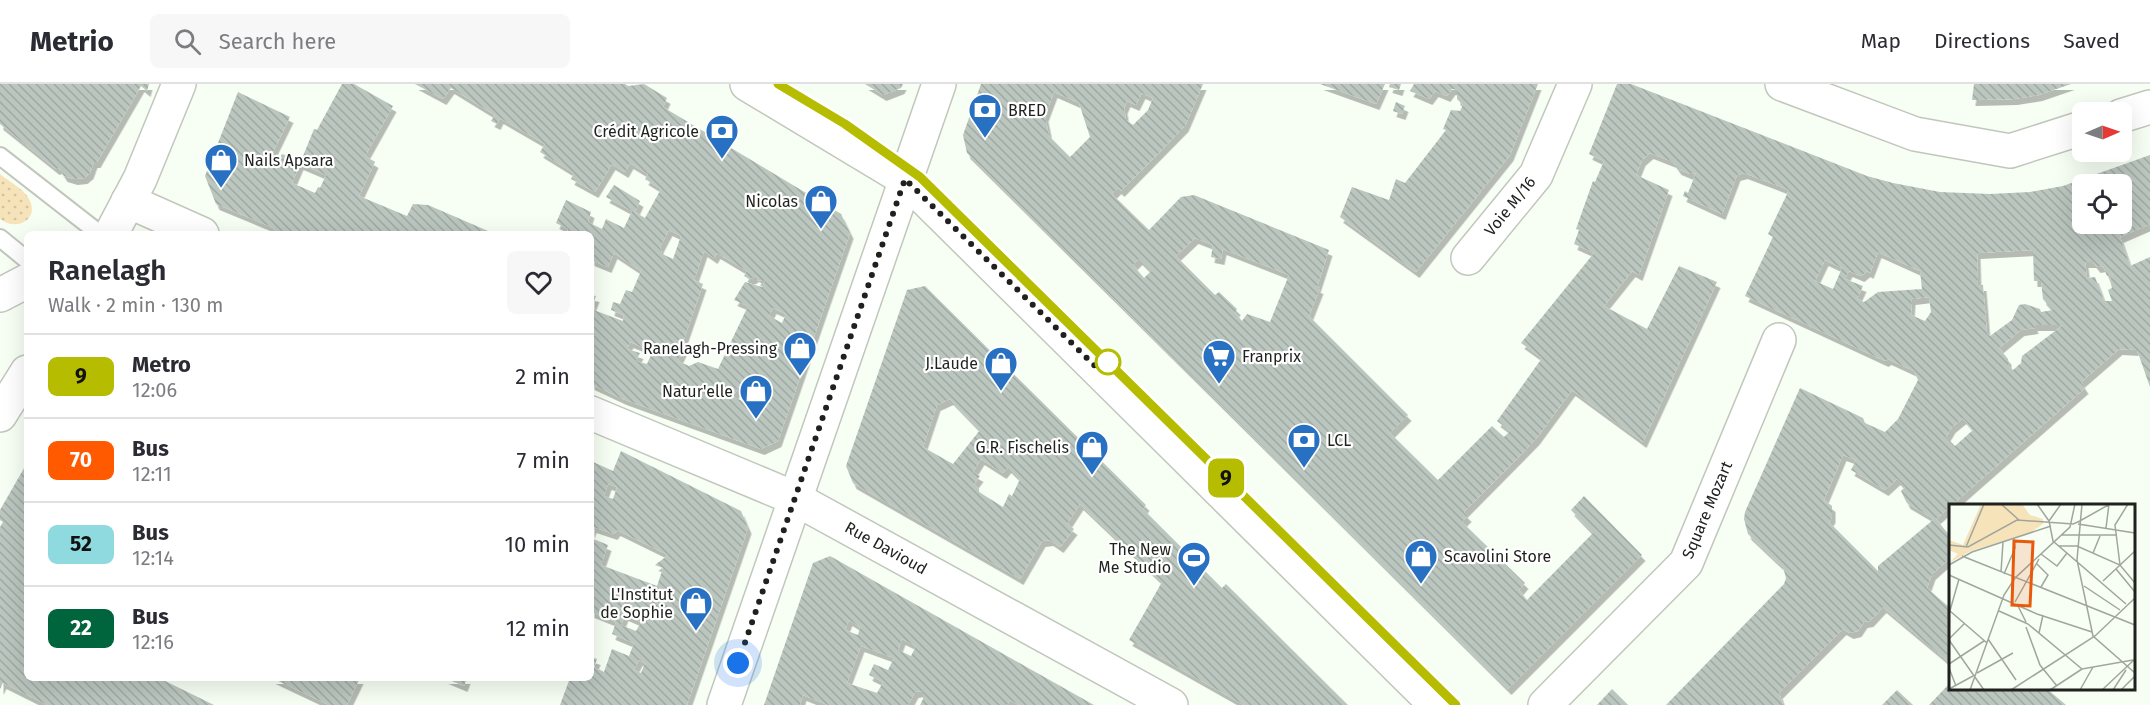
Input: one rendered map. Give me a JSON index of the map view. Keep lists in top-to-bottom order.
{
  "streets": {
    "street": ["Voie M/16", "Square Mozart", "Rue Davioud"]
  },
  "places": {
    "bank": ["BRED", "Crédit Agricole", "LCL"],
    "shop": [
      "Nails Apsara",
      "Nicolas",
      "Ranelagh-Pressing",
      "J.Laude",
      "Natur'elle",
      "G.R. Fischelis",
      "Scavolini Store",
      "L'Institut de Sophie"
    ],
    "supermarket": ["Franprix"],
    "sports": ["The New Me Studio"]
  },
  "lines": ["metro line 9"],
  "north": "right",
  "page": {
    "header": "Metrio",
    "search": "Search here",
    "nav": ["Map", "Directions", "Saved"],
    "on_map": "9",
    "heading": ["Ranelagh", "Walk · 2 min · 130 m"],
    "list": [
      {
        "mark": "9",
        "name": "Metro",
        "note": "12:06",
        "value": "2 min"
      },
      {
        "mark": "70",
        "name": "Bus",
        "note": "12:11",
        "value": "7 min"
      },
      {
        "mark": "52",
        "name": "Bus",
        "note": "12:14",
        "value": "10 min"
      },
      {
        "mark": "22",
        "name": "Bus",
        "note": "12:16",
        "value": "12 min"
      }
    ]
  }
}
